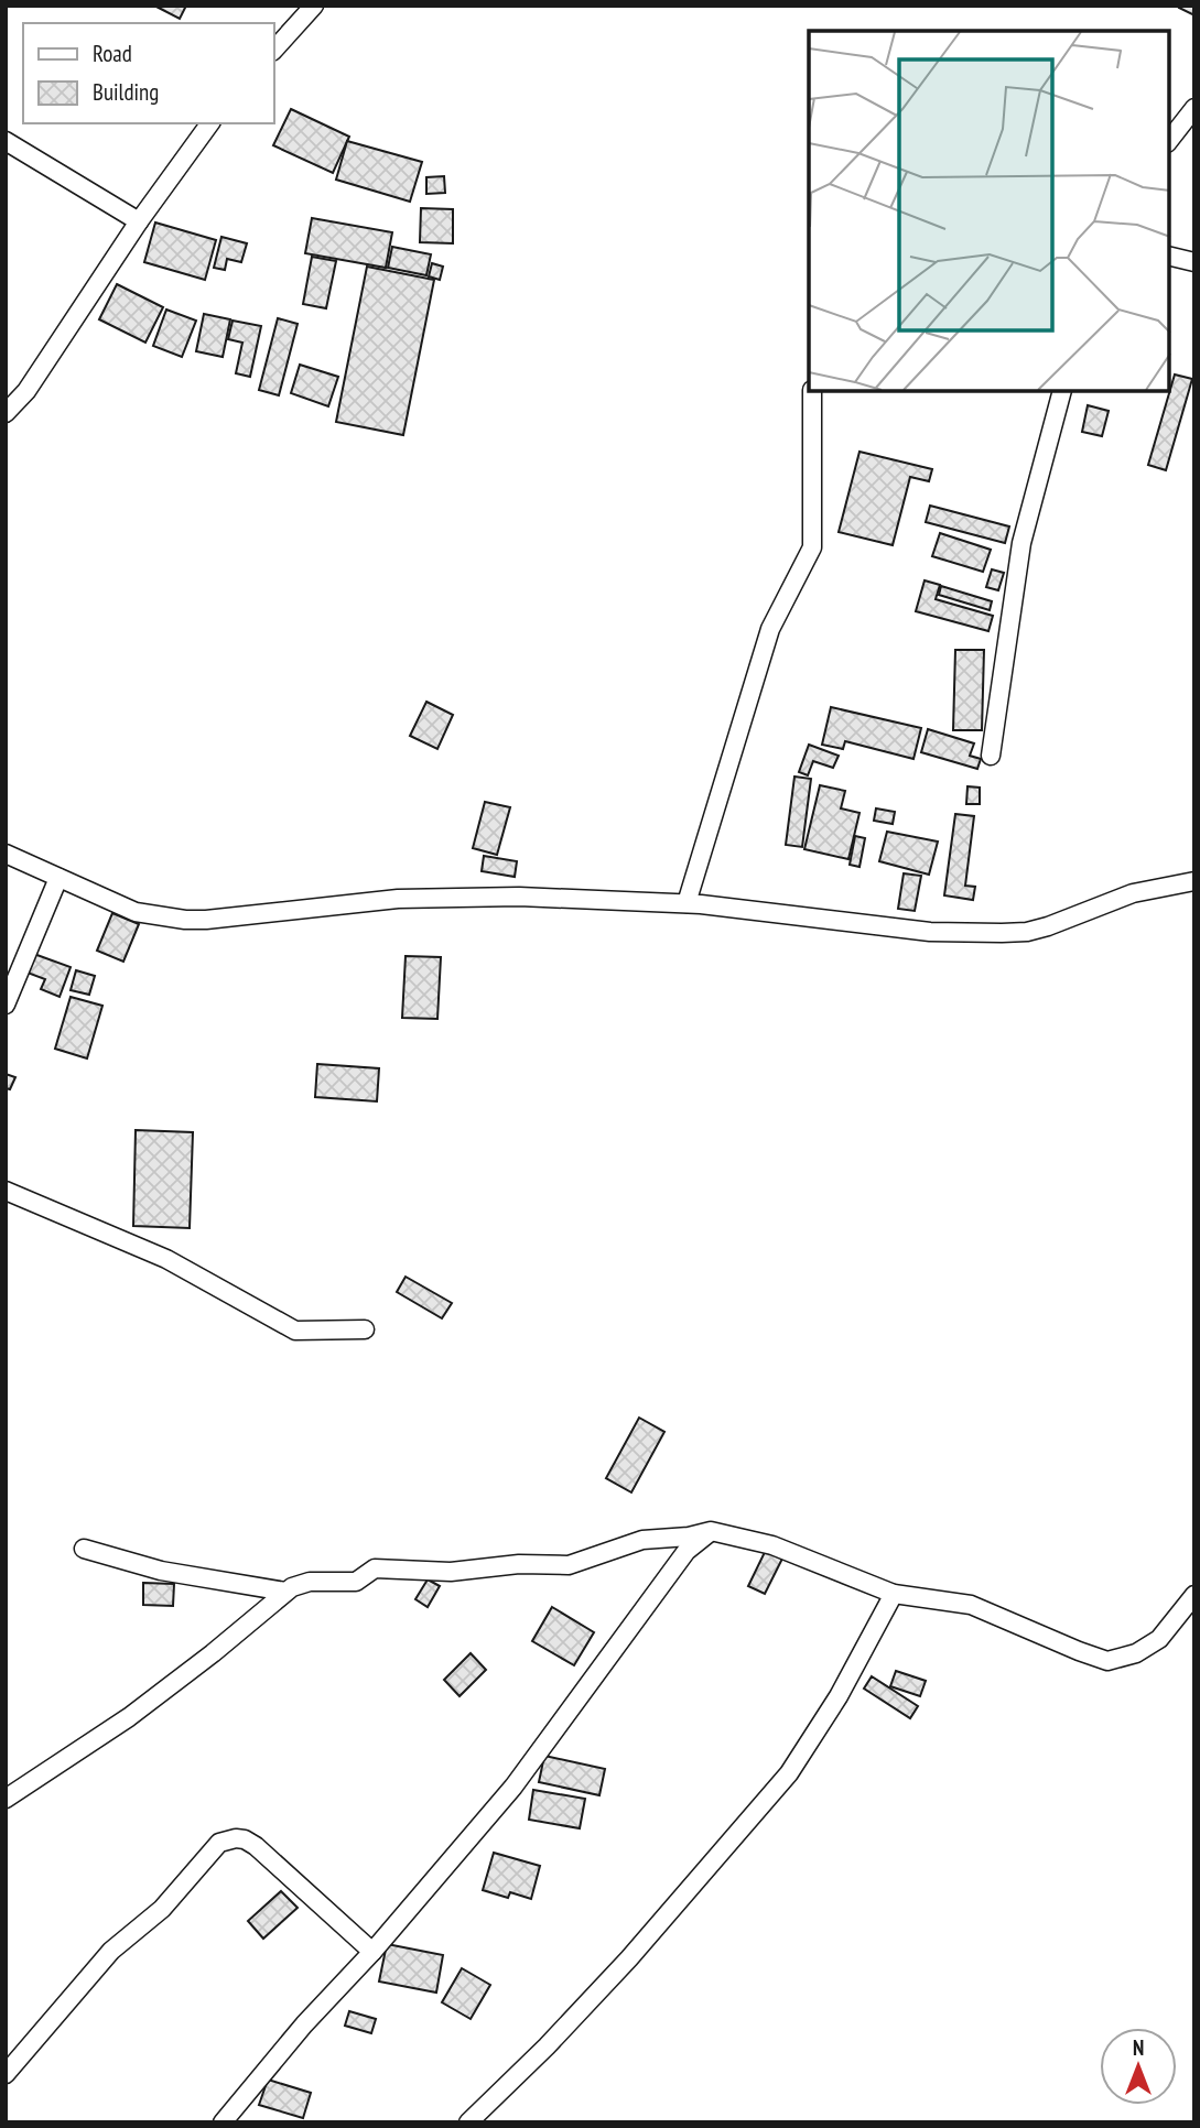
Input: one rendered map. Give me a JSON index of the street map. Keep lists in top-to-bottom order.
{
  "legend": ["Road", "Building"],
  "north": "top"
}
